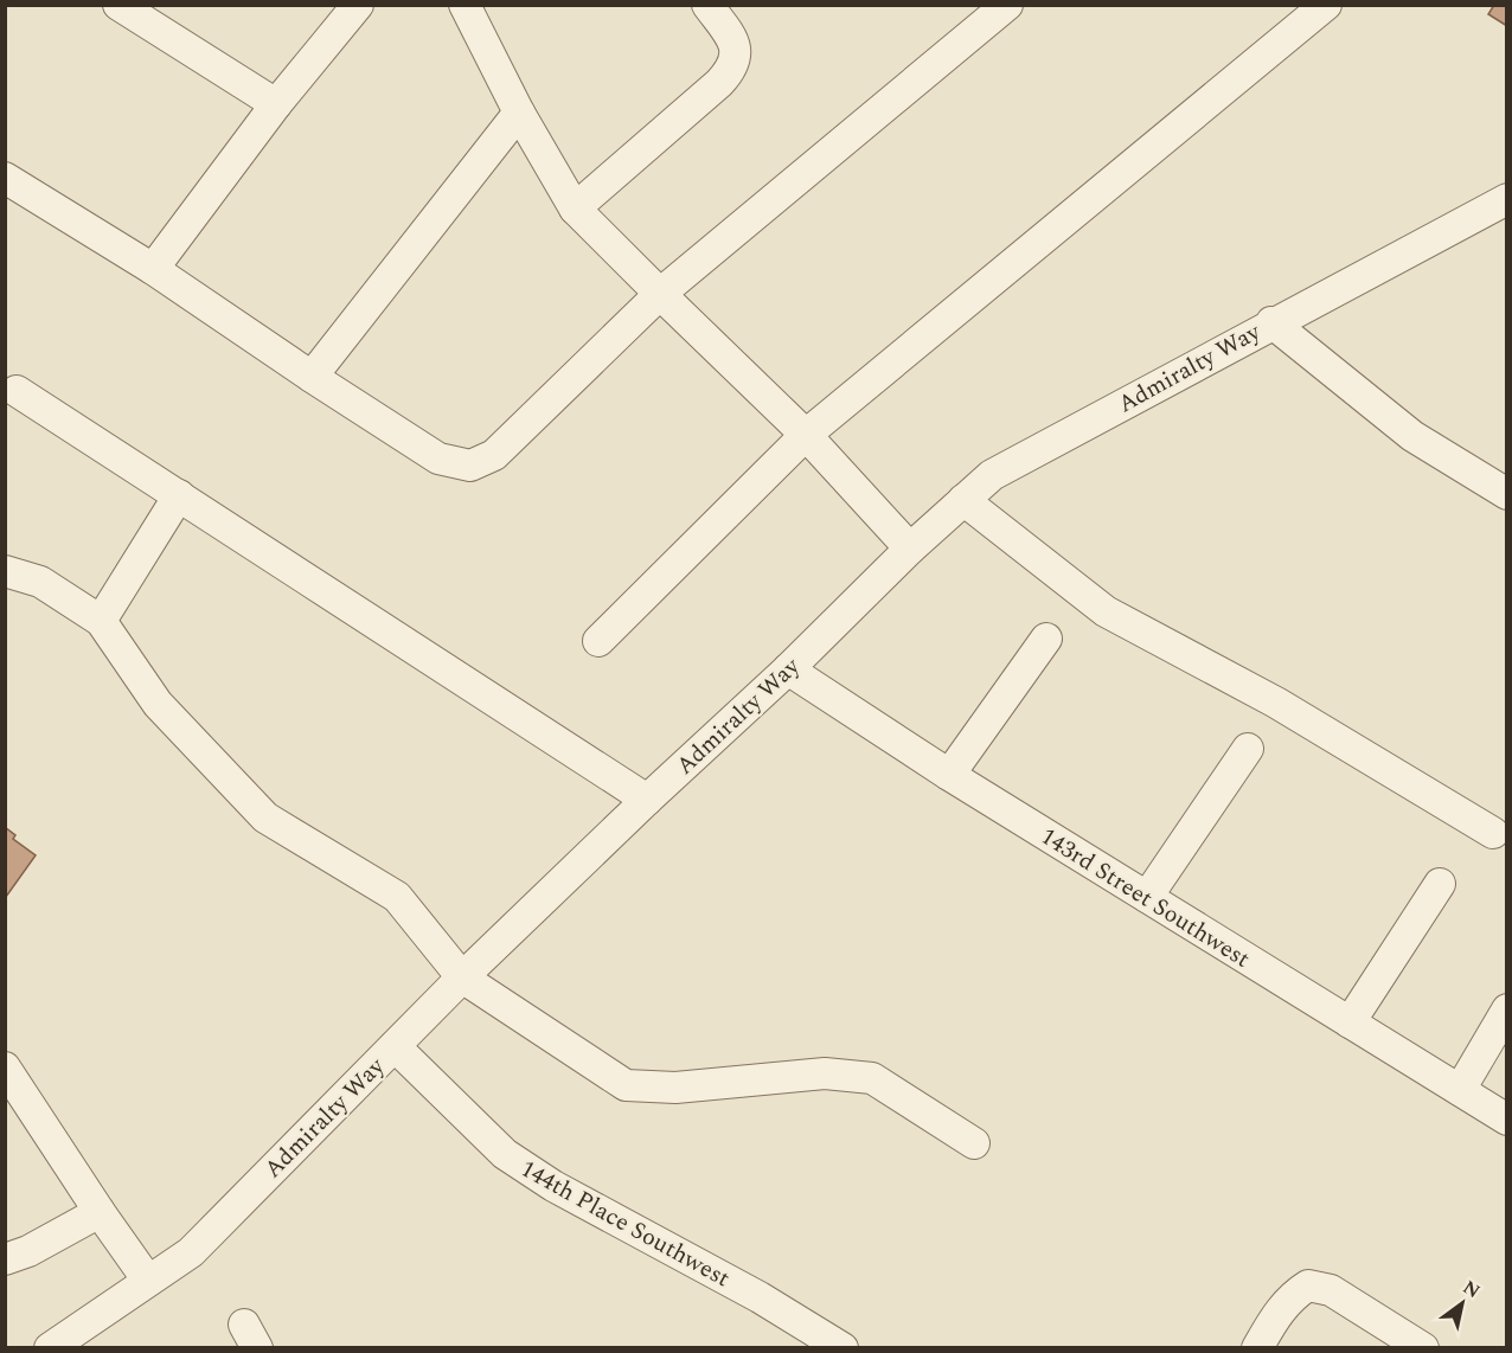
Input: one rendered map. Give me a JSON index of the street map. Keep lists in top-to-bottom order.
{
  "streets": {
    "street": ["Admiralty Way", "143rd Street Southwest", "144th Place Southwest"]
  },
  "crossings": [
    ["Admiralty Way", "143rd Street Southwest"],
    ["Admiralty Way", "144th Place Southwest"]
  ],
  "north": "top right"
}
